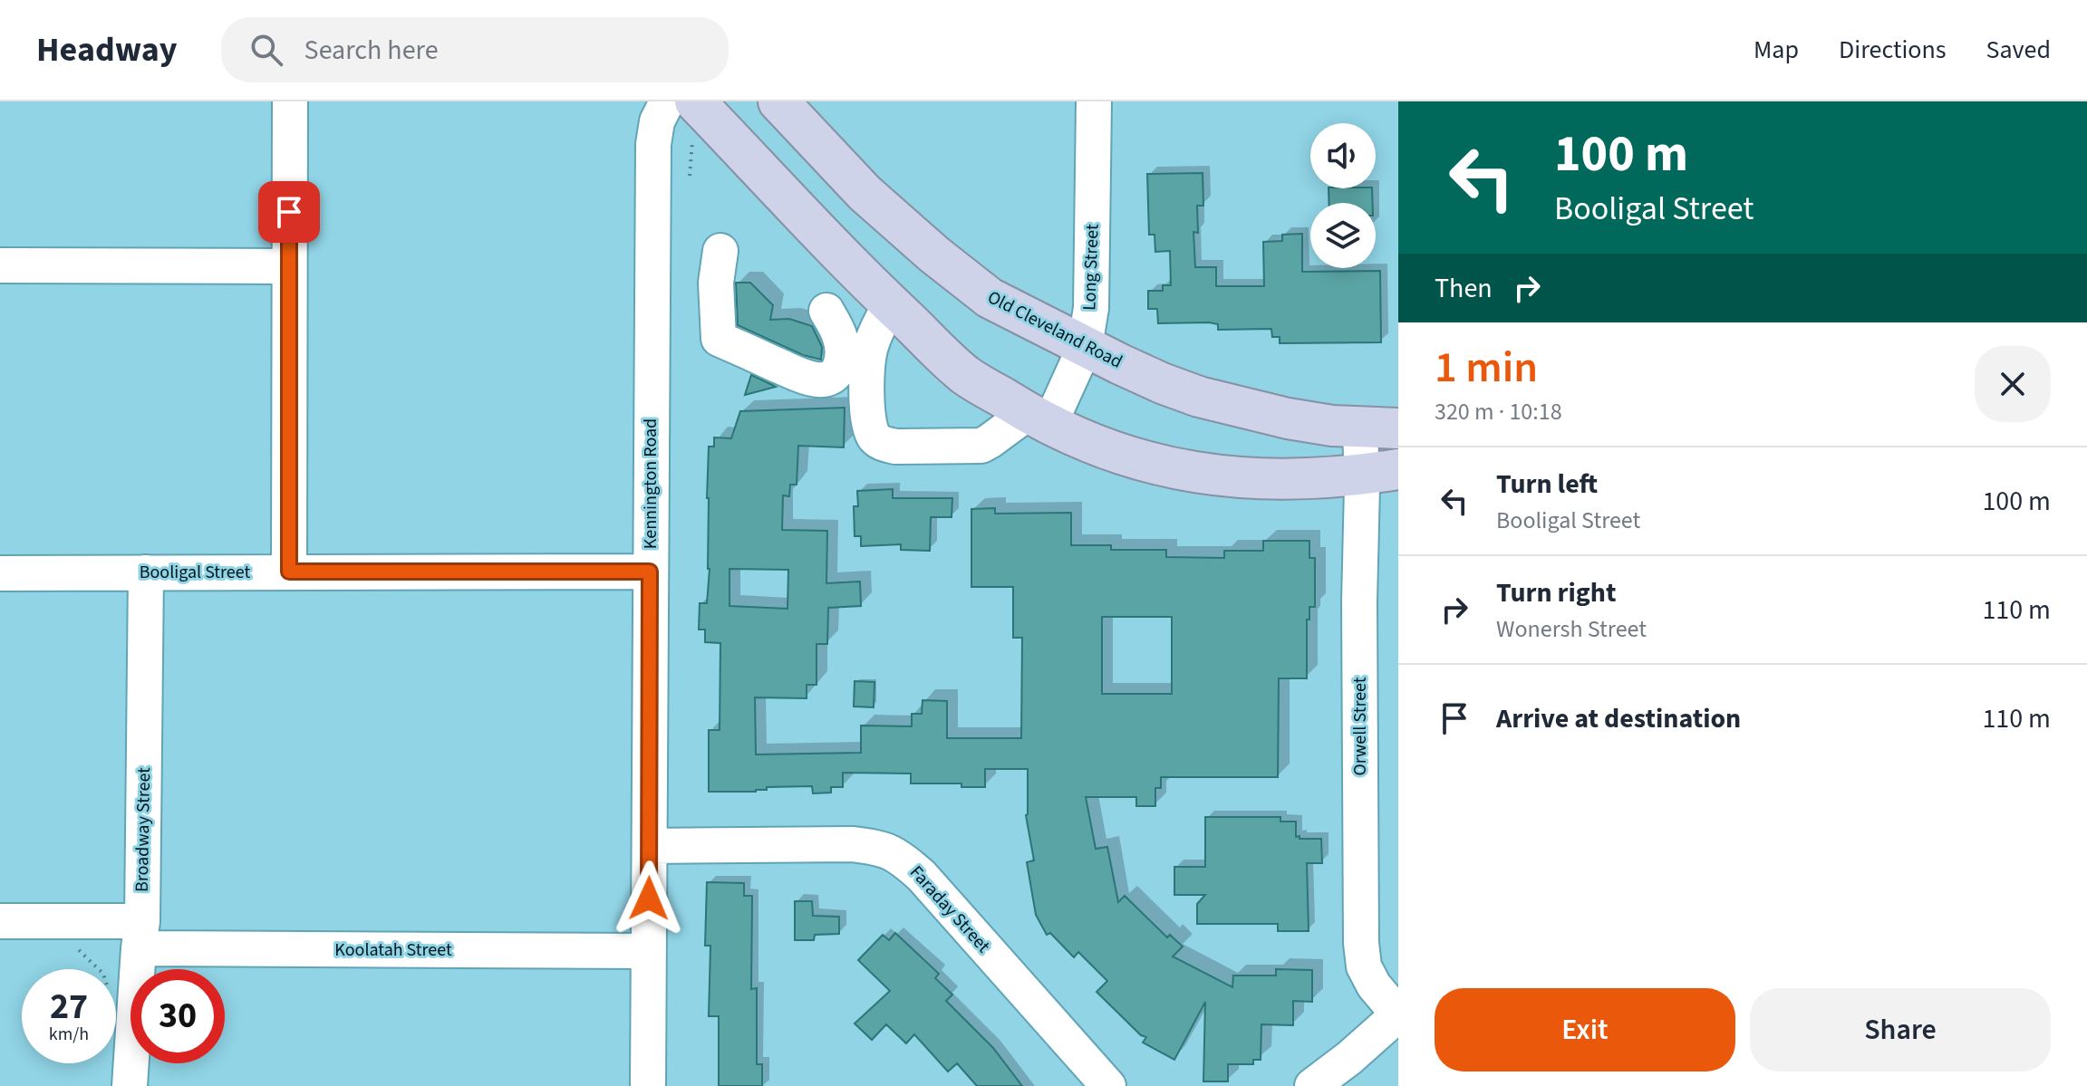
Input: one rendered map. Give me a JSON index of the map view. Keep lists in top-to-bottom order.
{
  "streets": {
    "highway": ["Old Cleveland Road"],
    "street": [
      "Long Street",
      "Kennington Road",
      "Booligal Street",
      "Orwell Street",
      "Broadway Street",
      "Faraday Street",
      "Koolatah Street"
    ]
  },
  "crossings": [
    ["Long Street", "Old Cleveland Road"],
    ["Old Cleveland Road", "Orwell Street"],
    ["Kennington Road", "Booligal Street"],
    ["Kennington Road", "Faraday Street"],
    ["Kennington Road", "Koolatah Street"],
    ["Booligal Street", "Broadway Street"],
    ["Broadway Street", "Koolatah Street"]
  ],
  "page": {
    "header": "Headway",
    "search": "Search here",
    "nav": ["Map", "Directions", "Saved"],
    "turn": ["100 m", "Booligal Street"],
    "then": "Then",
    "heading": ["1 min", "320 m · 10:18"],
    "list": [
      {
        "name": "Turn left",
        "note": "Booligal Street",
        "value": "100 m"
      },
      {
        "name": "Turn right",
        "note": "Wonersh Street",
        "value": "110 m"
      },
      {
        "name": "Arrive at destination",
        "value": "110 m"
      }
    ],
    "speed": "27 km/h",
    "limit": "30",
    "buttons": ["Exit", "Share"]
  }
}
